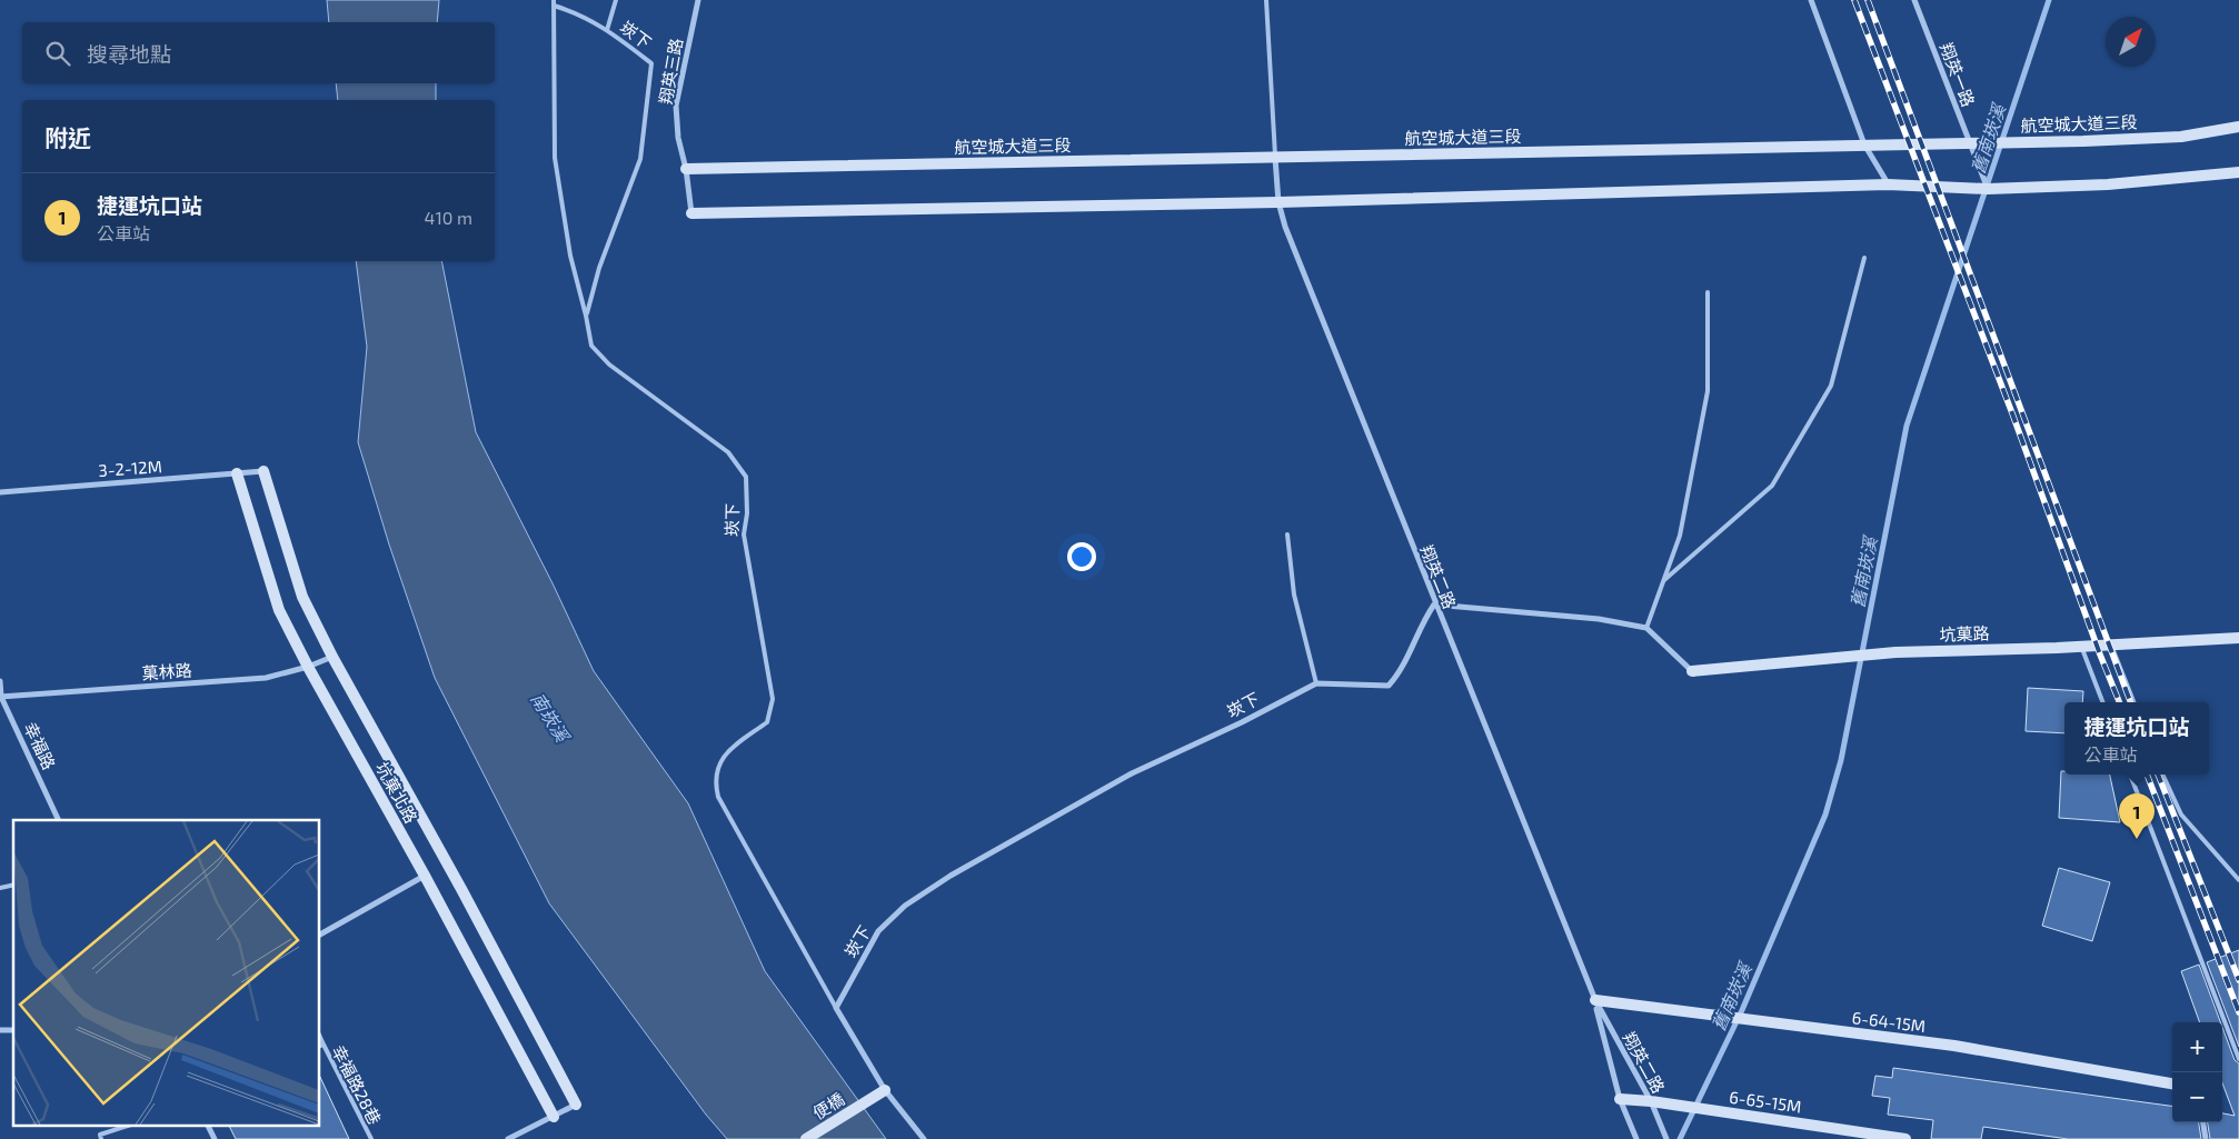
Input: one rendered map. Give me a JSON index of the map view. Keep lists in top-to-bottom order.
{
  "streets": {
    "street": [
      "崁下",
      "翔英三路",
      "翔英一路",
      "航空城大道三段",
      "3-2-12M",
      "翔英二路",
      "坑菓路",
      "菓林路",
      "幸福路",
      "坑菓北路",
      "6-64-15M",
      "6-65-15M",
      "便橋"
    ],
    "lane": ["幸福路28巷"]
  },
  "crossings": [
    ["崁下", "便橋"],
    ["翔英三路", "航空城大道三段"],
    ["翔英一路", "航空城大道三段"],
    ["航空城大道三段", "翔英二路"],
    ["3-2-12M", "坑菓北路"],
    ["翔英二路", "6-64-15M"],
    ["翔英二路", "6-65-15M"],
    ["菓林路", "幸福路"],
    ["菓林路", "坑菓北路"]
  ],
  "water": ["舊南崁溪", "南崁溪"],
  "north": "top right",
  "page": {
    "search": "搜尋地點",
    "heading": "附近",
    "list": [
      {
        "mark": "1",
        "name": "捷運坑口站",
        "note": "公車站",
        "value": "410 m"
      }
    ],
    "popup": ["捷運坑口站", "公車站"],
    "pins": "1",
    "map_buttons": ["+", "−"]
  }
}
